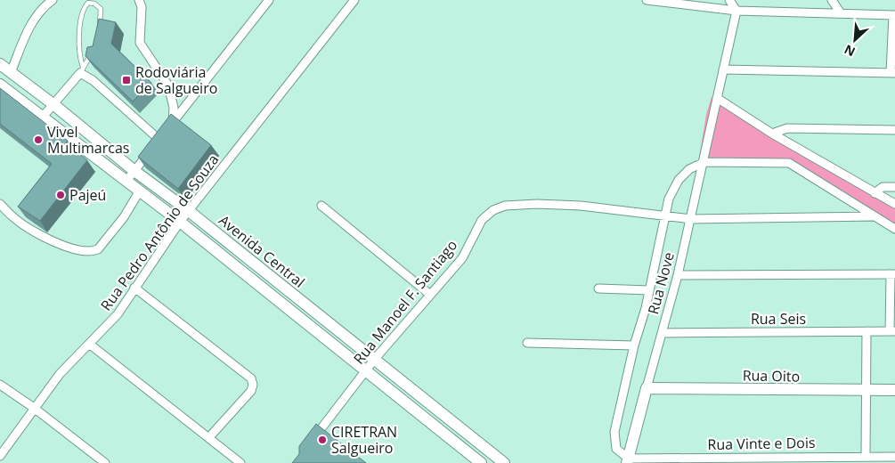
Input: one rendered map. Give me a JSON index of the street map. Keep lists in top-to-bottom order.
{
  "streets": {
    "street": [
      "Rua Pedro Antônio de Souza",
      "Avenida Central",
      "Rua Nove",
      "Rua Manoel F. Santiago",
      "Rua Seis",
      "Rua Oito",
      "Rua Vinte e Dois"
    ]
  },
  "crossings": [
    ["Rua Pedro Antônio de Souza", "Avenida Central"],
    ["Avenida Central", "Rua Manoel F. Santiago"],
    ["Rua Nove", "Rua Manoel F. Santiago"],
    ["Rua Nove", "Rua Seis"],
    ["Rua Nove", "Rua Oito"],
    ["Rua Nove", "Rua Vinte e Dois"]
  ],
  "places": {
    "transit": ["Rodoviária de Salgueiro"],
    "other": ["Vivel Multimarcas", "Pajeú", "CIRETRAN Salgueiro"]
  },
  "north": "bottom left"
}
